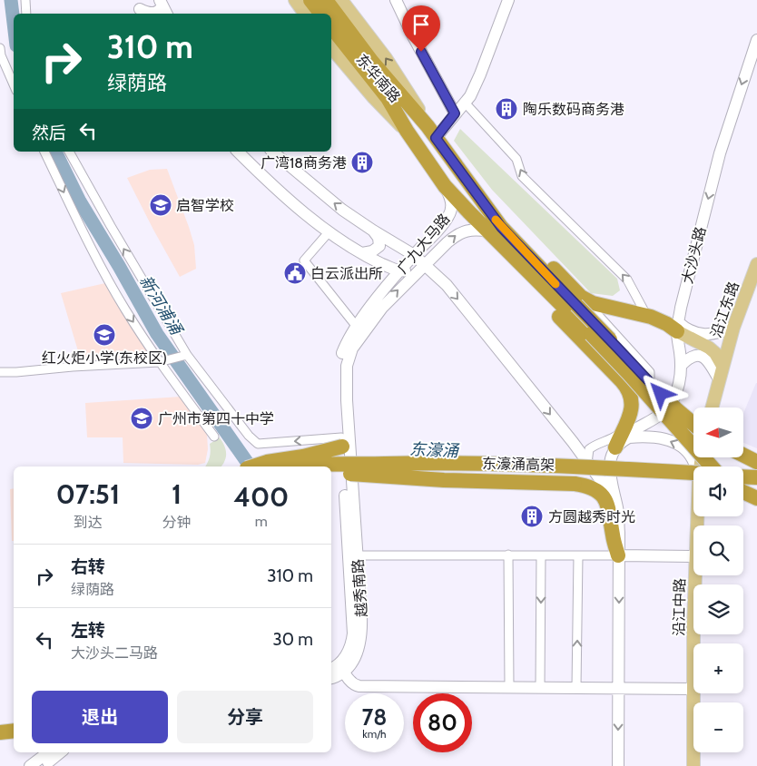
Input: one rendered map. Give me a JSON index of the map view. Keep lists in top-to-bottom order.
{
  "streets": {
    "highway": ["东濠涌高架"],
    "main road": [
      "东华南路",
      "广九大马路",
      "大沙头路",
      "沿江东路",
      "越秀南路",
      "沿江中路"
    ]
  },
  "crossings": [
    ["广九大马路", "越秀南路"],
    ["东濠涌高架", "越秀南路"]
  ],
  "one_way": ["大沙头路"],
  "water": ["新河浦涌", "东濠涌"],
  "places": {
    "building": ["陶乐数码商务港", "广湾18商务港", "方圆越秀时光"],
    "school or university": ["启智学校", "红火炬小学(东校区)", "广州市第四十中学"],
    "public building": ["白云派出所"]
  },
  "north": "left",
  "page": {
    "turn": ["310 m", "绿荫路"],
    "then": "然后",
    "map_buttons": ["+", "−"],
    "eta": [
      "07:51",
      "到达",
      "1",
      "分钟",
      "400",
      "m"
    ],
    "list": [
      {
        "name": "右转",
        "note": "绿荫路",
        "value": "310 m"
      },
      {
        "name": "左转",
        "note": "大沙头二马路",
        "value": "30 m"
      }
    ],
    "buttons": ["退出", "分享"],
    "speed": "78 km/h",
    "limit": "80"
  }
}
